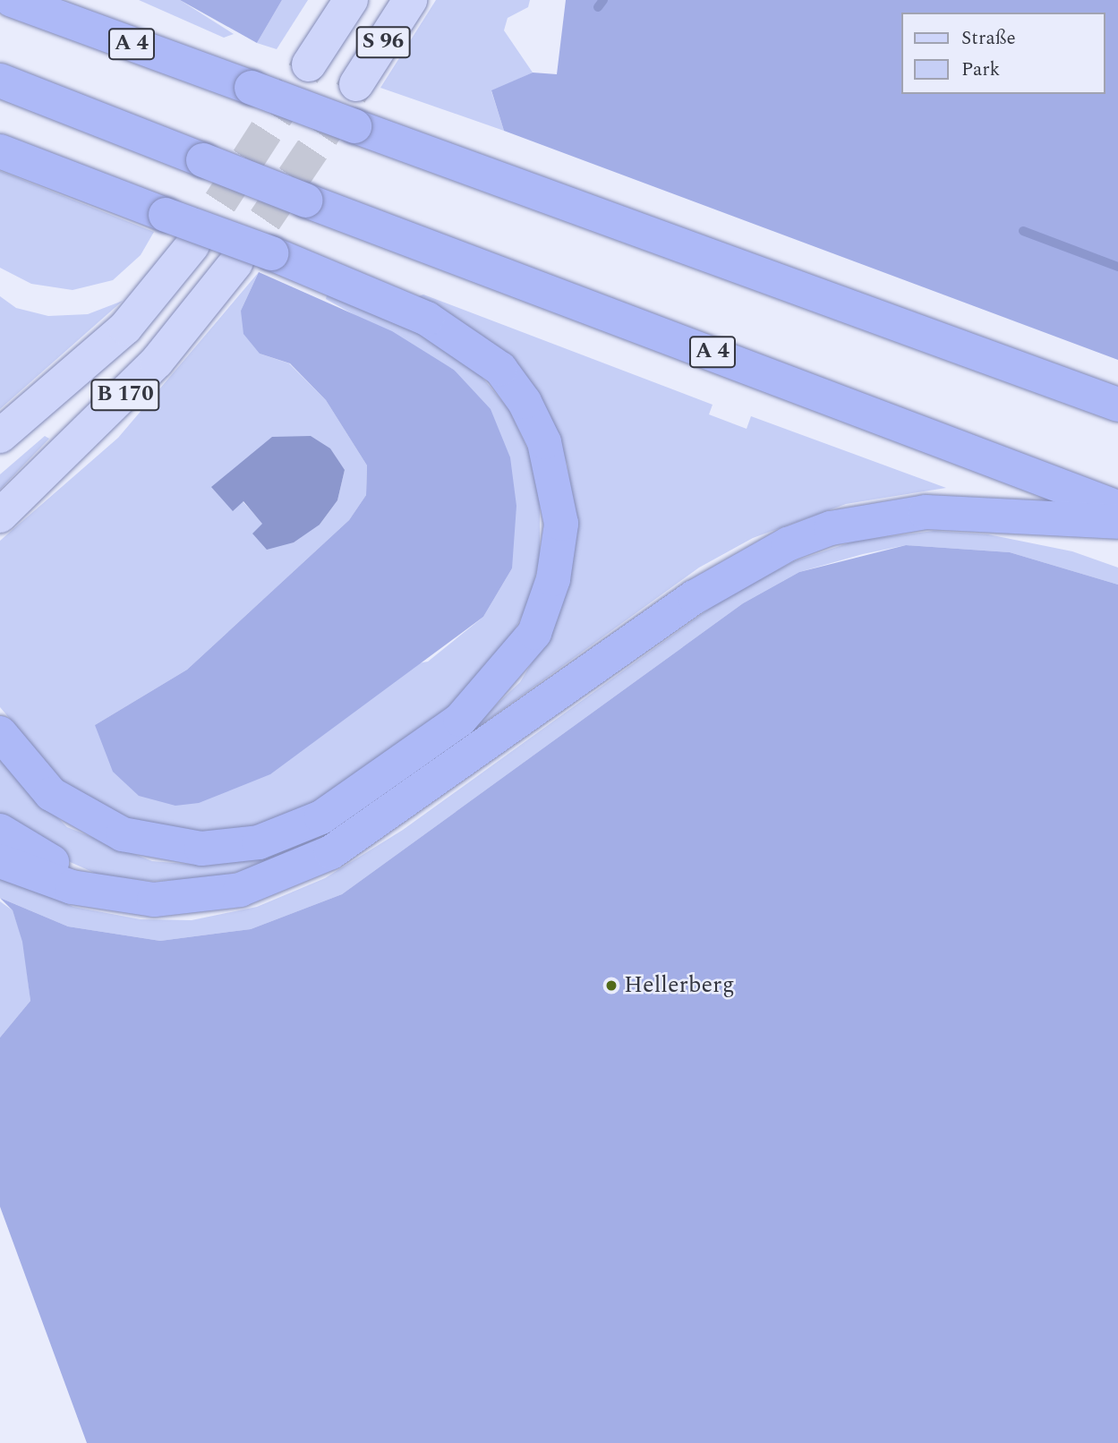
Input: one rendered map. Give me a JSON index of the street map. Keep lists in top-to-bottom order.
{
  "streets": {
    "highway": ["A 4"],
    "main road": ["S 96", "B 170"]
  },
  "places": ["Hellerberg"],
  "legend": ["Straße", "Park"]
}
